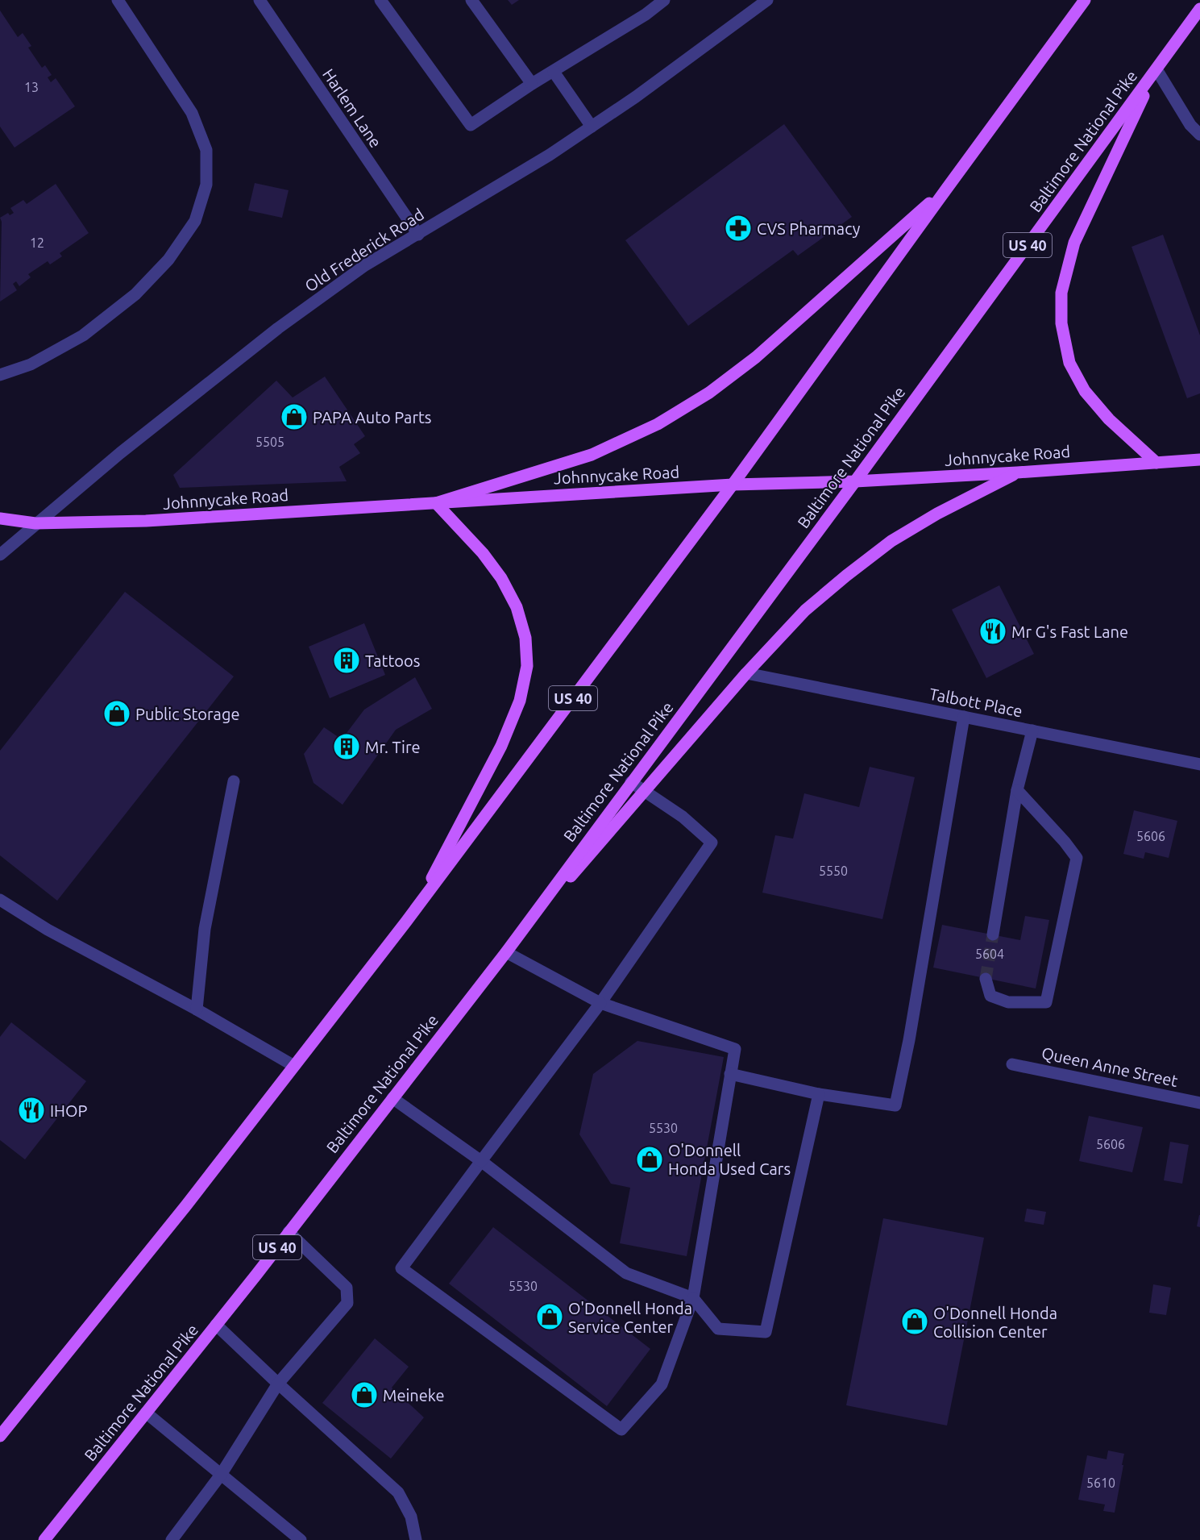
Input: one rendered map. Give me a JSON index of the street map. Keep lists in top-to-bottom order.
{
  "streets": {
    "main road": ["Baltimore National Pike", "US 40", "Johnnycake Road"],
    "street": [
      "Harlem Lane",
      "Old Frederick Road",
      "Talbott Place",
      "Queen Anne Street"
    ]
  },
  "crossings": [
    ["Harlem Lane", "Old Frederick Road"],
    ["Baltimore National Pike", "Johnnycake Road"],
    ["US 40", "Johnnycake Road"],
    ["Old Frederick Road", "Johnnycake Road"]
  ],
  "places": {
    "pharmacy": ["CVS Pharmacy"],
    "shop": [
      "PAPA Auto Parts",
      "Public Storage",
      "O'Donnell Honda Used Cars",
      "O'Donnell Honda Service Center",
      "O'Donnell Honda Collision Center",
      "Meineke"
    ],
    "restaurant": ["Mr G's Fast Lane", "IHOP"],
    "building": ["Tattoos", "Mr. Tire"]
  },
  "house_numbers": [
    "13",
    "12",
    "5505",
    "5606",
    "5550",
    "5604",
    "5530",
    "5606",
    "5530",
    "5610"
  ]
}
